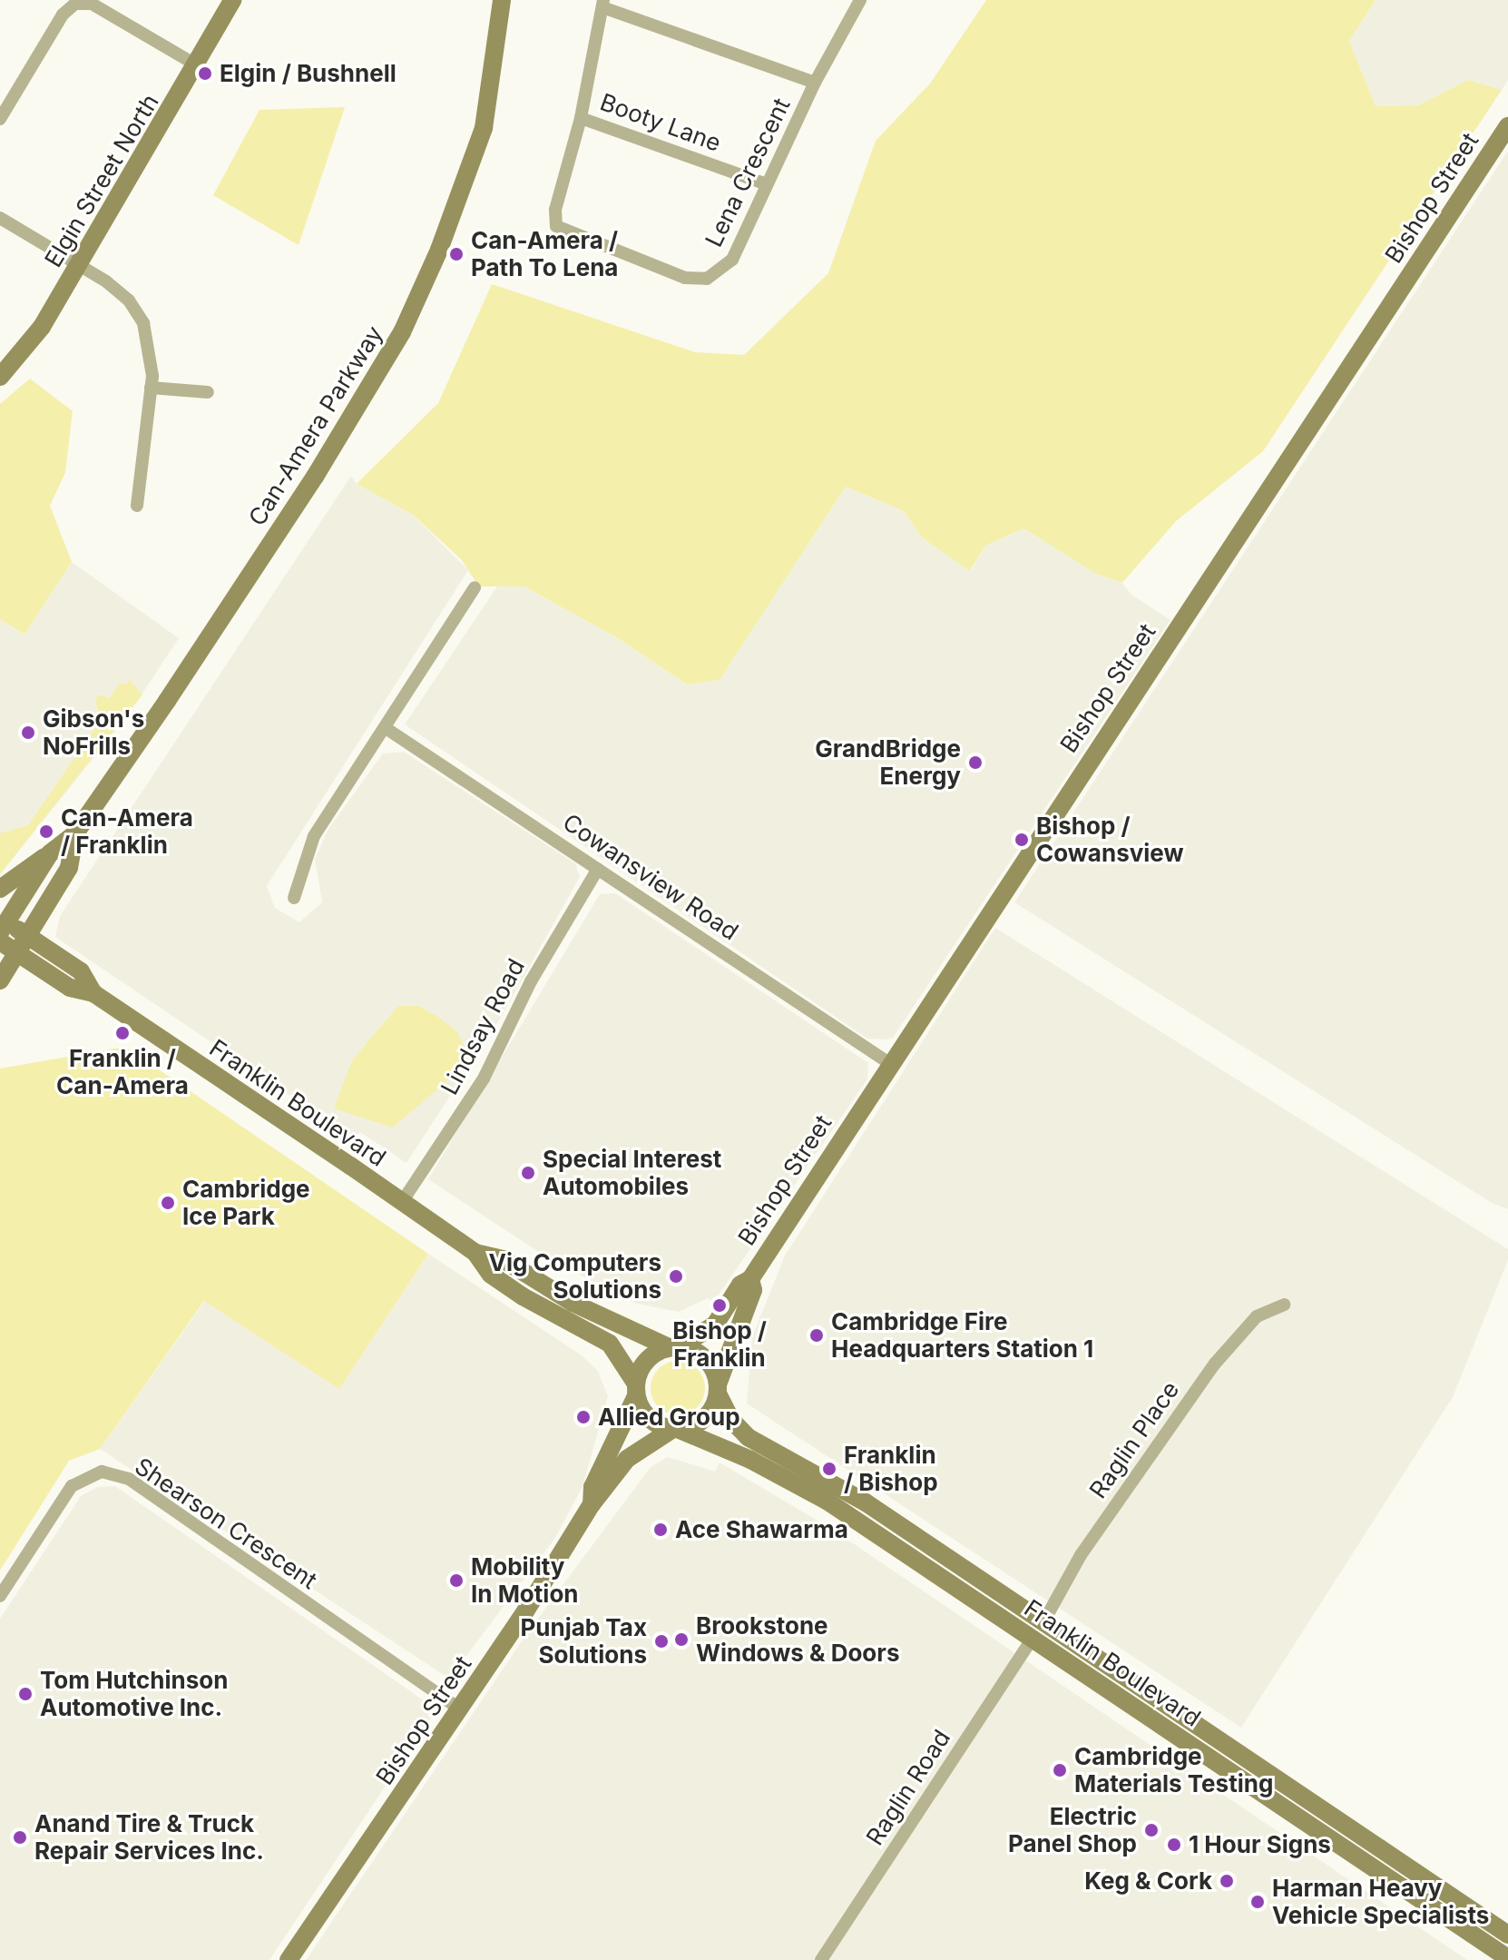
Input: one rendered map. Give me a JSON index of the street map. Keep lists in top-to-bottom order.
{
  "streets": {
    "main road": [
      "Elgin Street North",
      "Bishop Street",
      "Can-Amera Parkway",
      "Franklin Boulevard"
    ],
    "street": [
      "Booty Lane",
      "Lena Crescent",
      "Cowansview Road",
      "Lindsay Road",
      "Raglin Place",
      "Shearson Crescent",
      "Raglin Road"
    ]
  },
  "crossings": [
    ["Booty Lane", "Lena Crescent"],
    ["Bishop Street", "Cowansview Road"],
    ["Bishop Street", "Franklin Boulevard"],
    ["Bishop Street", "Shearson Crescent"],
    ["Can-Amera Parkway", "Franklin Boulevard"],
    ["Cowansview Road", "Lindsay Road"],
    ["Lindsay Road", "Franklin Boulevard"],
    ["Franklin Boulevard", "Raglin Place"],
    ["Franklin Boulevard", "Raglin Road"]
  ],
  "places": [
    "Elgin / Bushnell",
    "Can-Amera / Path To Lena",
    "Gibson's NoFrills",
    "GrandBridge Energy",
    "Can-Amera / Franklin",
    "Bishop / Cowansview",
    "Franklin / Can-Amera",
    "Special Interest Automobiles",
    "Cambridge Ice Park",
    "Vig Computers Solutions",
    "Bishop / Franklin",
    "Cambridge Fire Headquarters Station 1",
    "Allied Group",
    "Franklin / Bishop",
    "Ace Shawarma",
    "Mobility In Motion",
    "Brookstone Windows & Doors",
    "Punjab Tax Solutions",
    "Tom Hutchinson Automotive Inc.",
    "Cambridge Materials Testing",
    "Electric Panel Shop",
    "Anand Tire & Truck Repair Services Inc.",
    "1 Hour Signs",
    "Keg & Cork",
    "Harman Heavy Vehicle Specialists"
  ]
}
